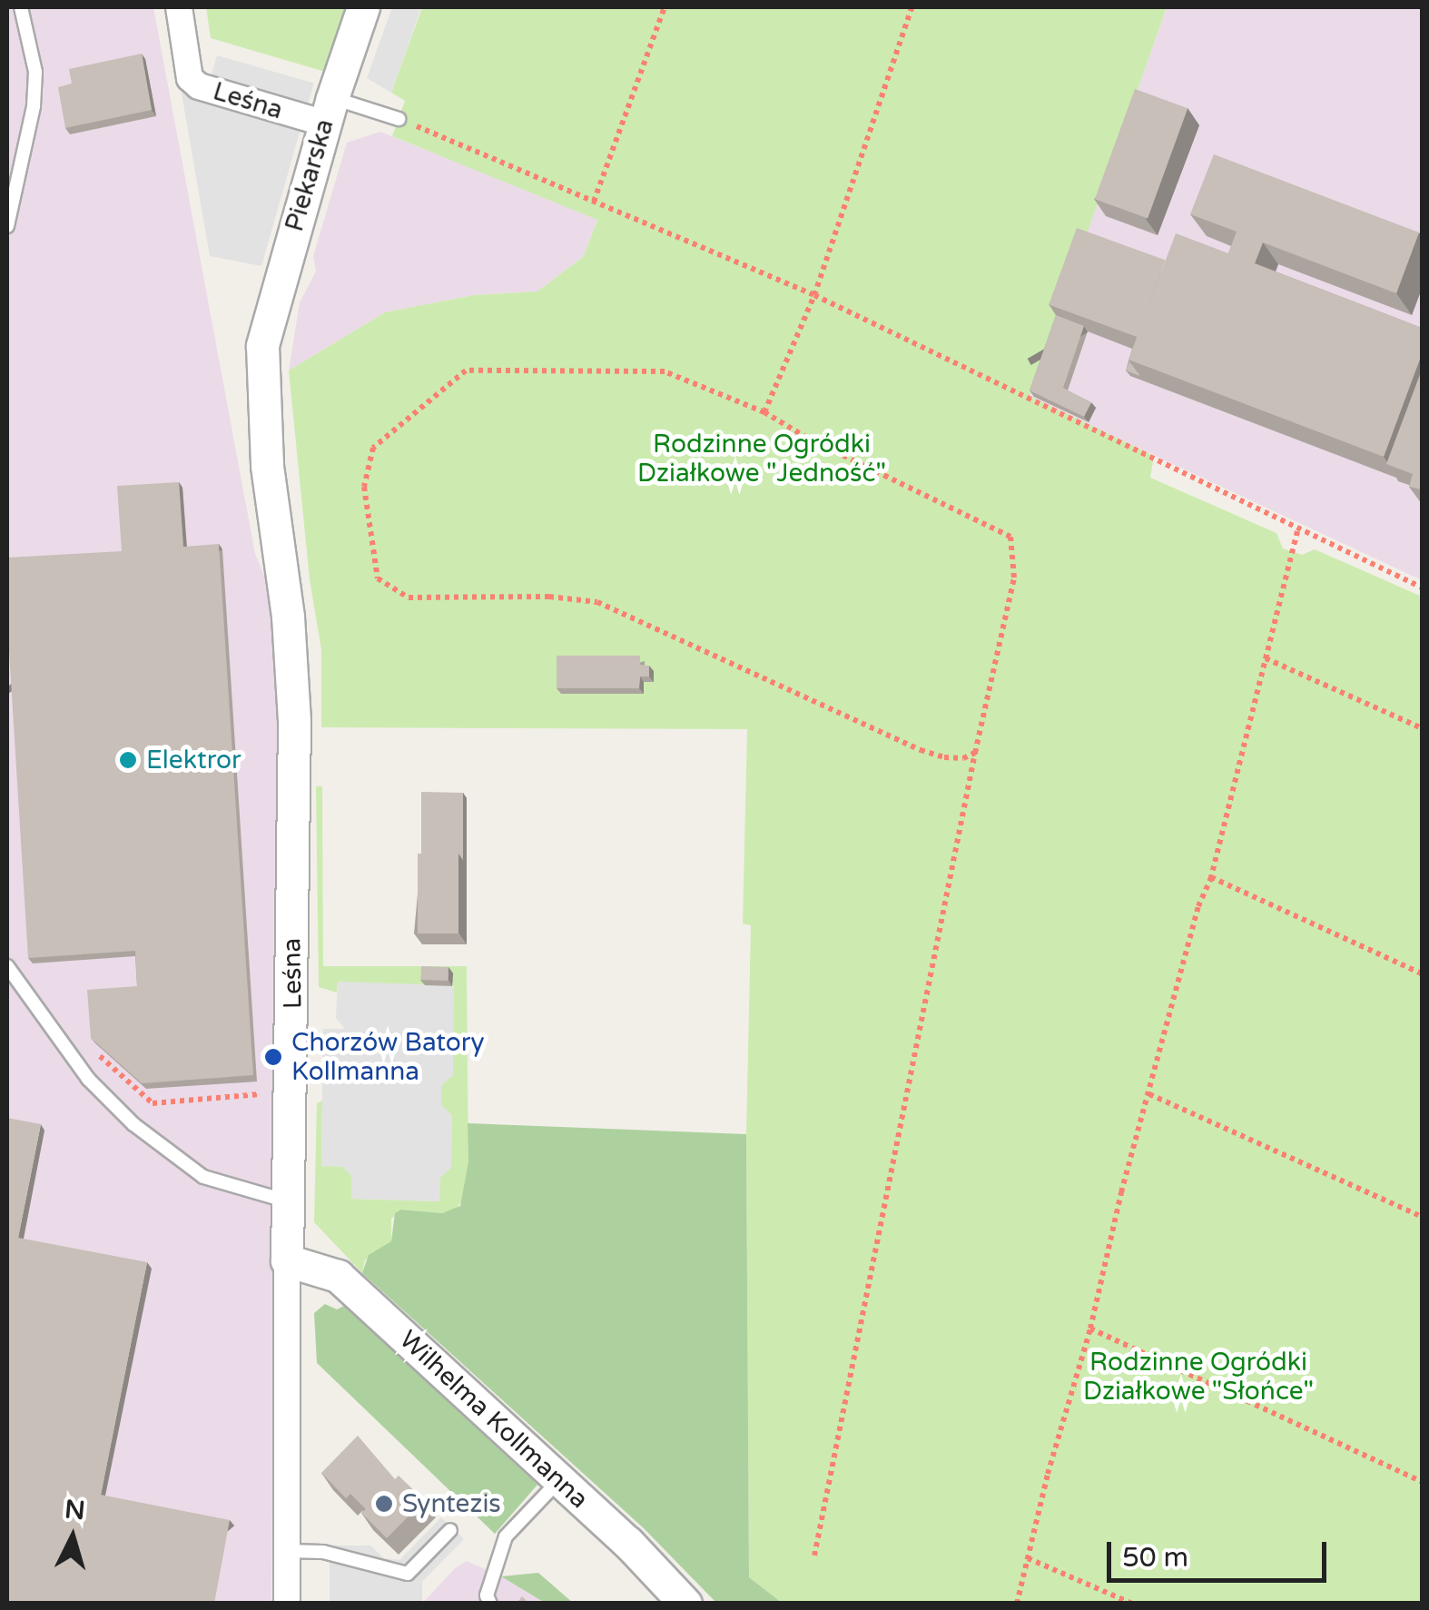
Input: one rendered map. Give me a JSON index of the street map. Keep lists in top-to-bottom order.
{
  "streets": {
    "street": ["Leśna", "Piekarska", "Wilhelma Kollmanna"]
  },
  "crossings": [
    ["Leśna", "Piekarska"],
    ["Leśna", "Wilhelma Kollmanna"]
  ],
  "parks": ["Rodzinne Ogródki Działkowe \"Jedność\"", "Rodzinne Ogródki Działkowe \"Słońce\""],
  "places": ["Elektror", "Chorzów Batory Kollmanna", "Syntezis"],
  "scale_bar": "50 m",
  "north": "top"
}
